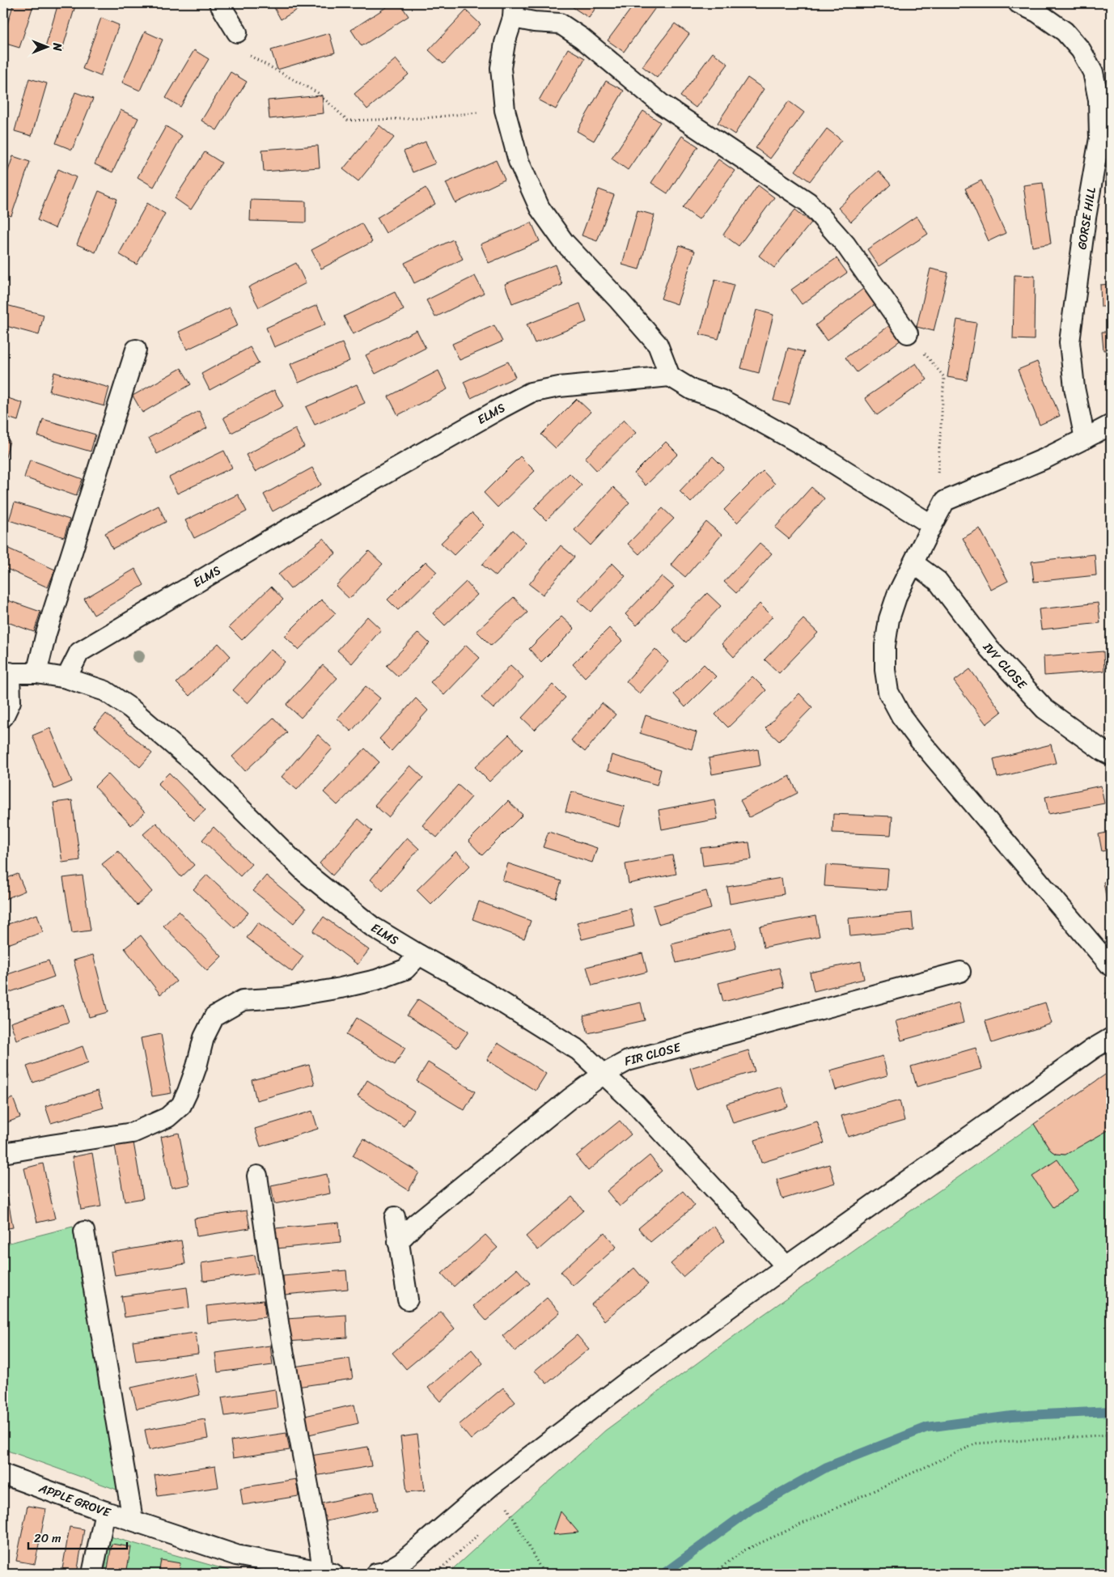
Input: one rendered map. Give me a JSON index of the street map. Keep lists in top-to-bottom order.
{
  "streets": {
    "lane": [
      "GORSE HILL",
      "ELMS",
      "IVY CLOSE",
      "FIR CLOSE",
      "APPLE GROVE"
    ]
  },
  "crossings": [
    ["ELMS", "FIR CLOSE"]
  ],
  "scale_bar": "20 m",
  "north": "right"
}
